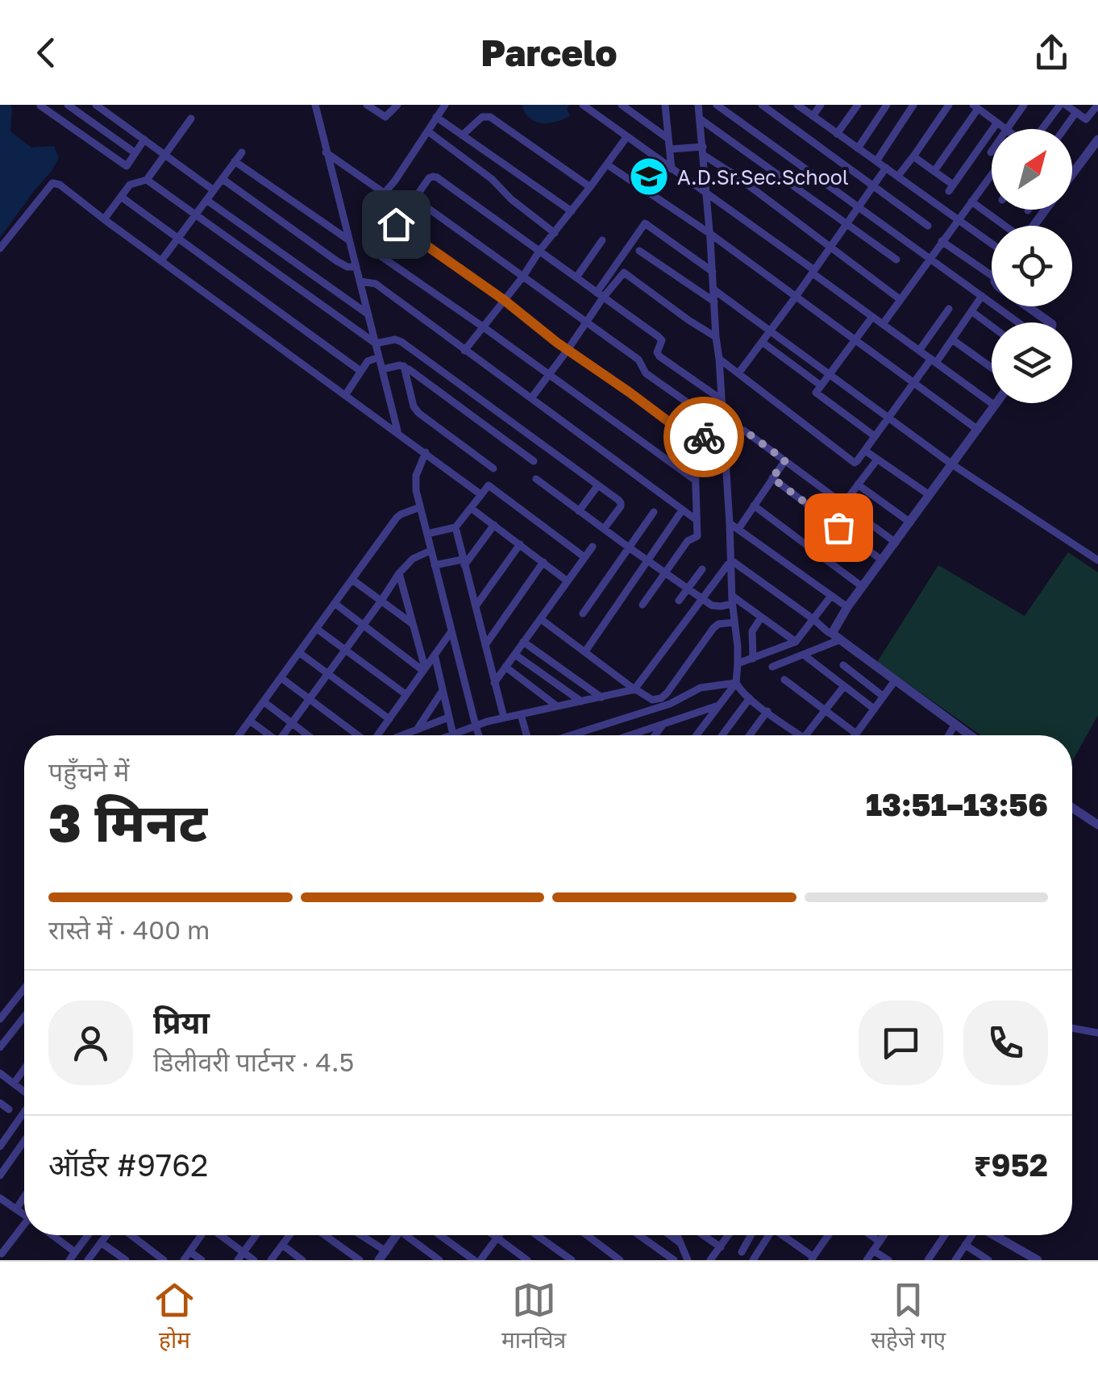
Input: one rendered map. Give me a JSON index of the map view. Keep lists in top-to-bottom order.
{
  "places": {
    "school or university": ["A.D.Sr.Sec.School"]
  },
  "north": "top right",
  "page": {
    "header": "Parcelo",
    "heading": ["3 मिनट", "पहुँचने में", "13:51–13:56"],
    "panel": [
      "प्रिया",
      "डिलीवरी पार्टनर · 4.5",
      "ऑर्डर #9762",
      "₹952"
    ],
    "bar": "रास्ते में · 400 m",
    "tabs": ["होम", "मानचित्र", "सहेजे गए"]
  }
}
